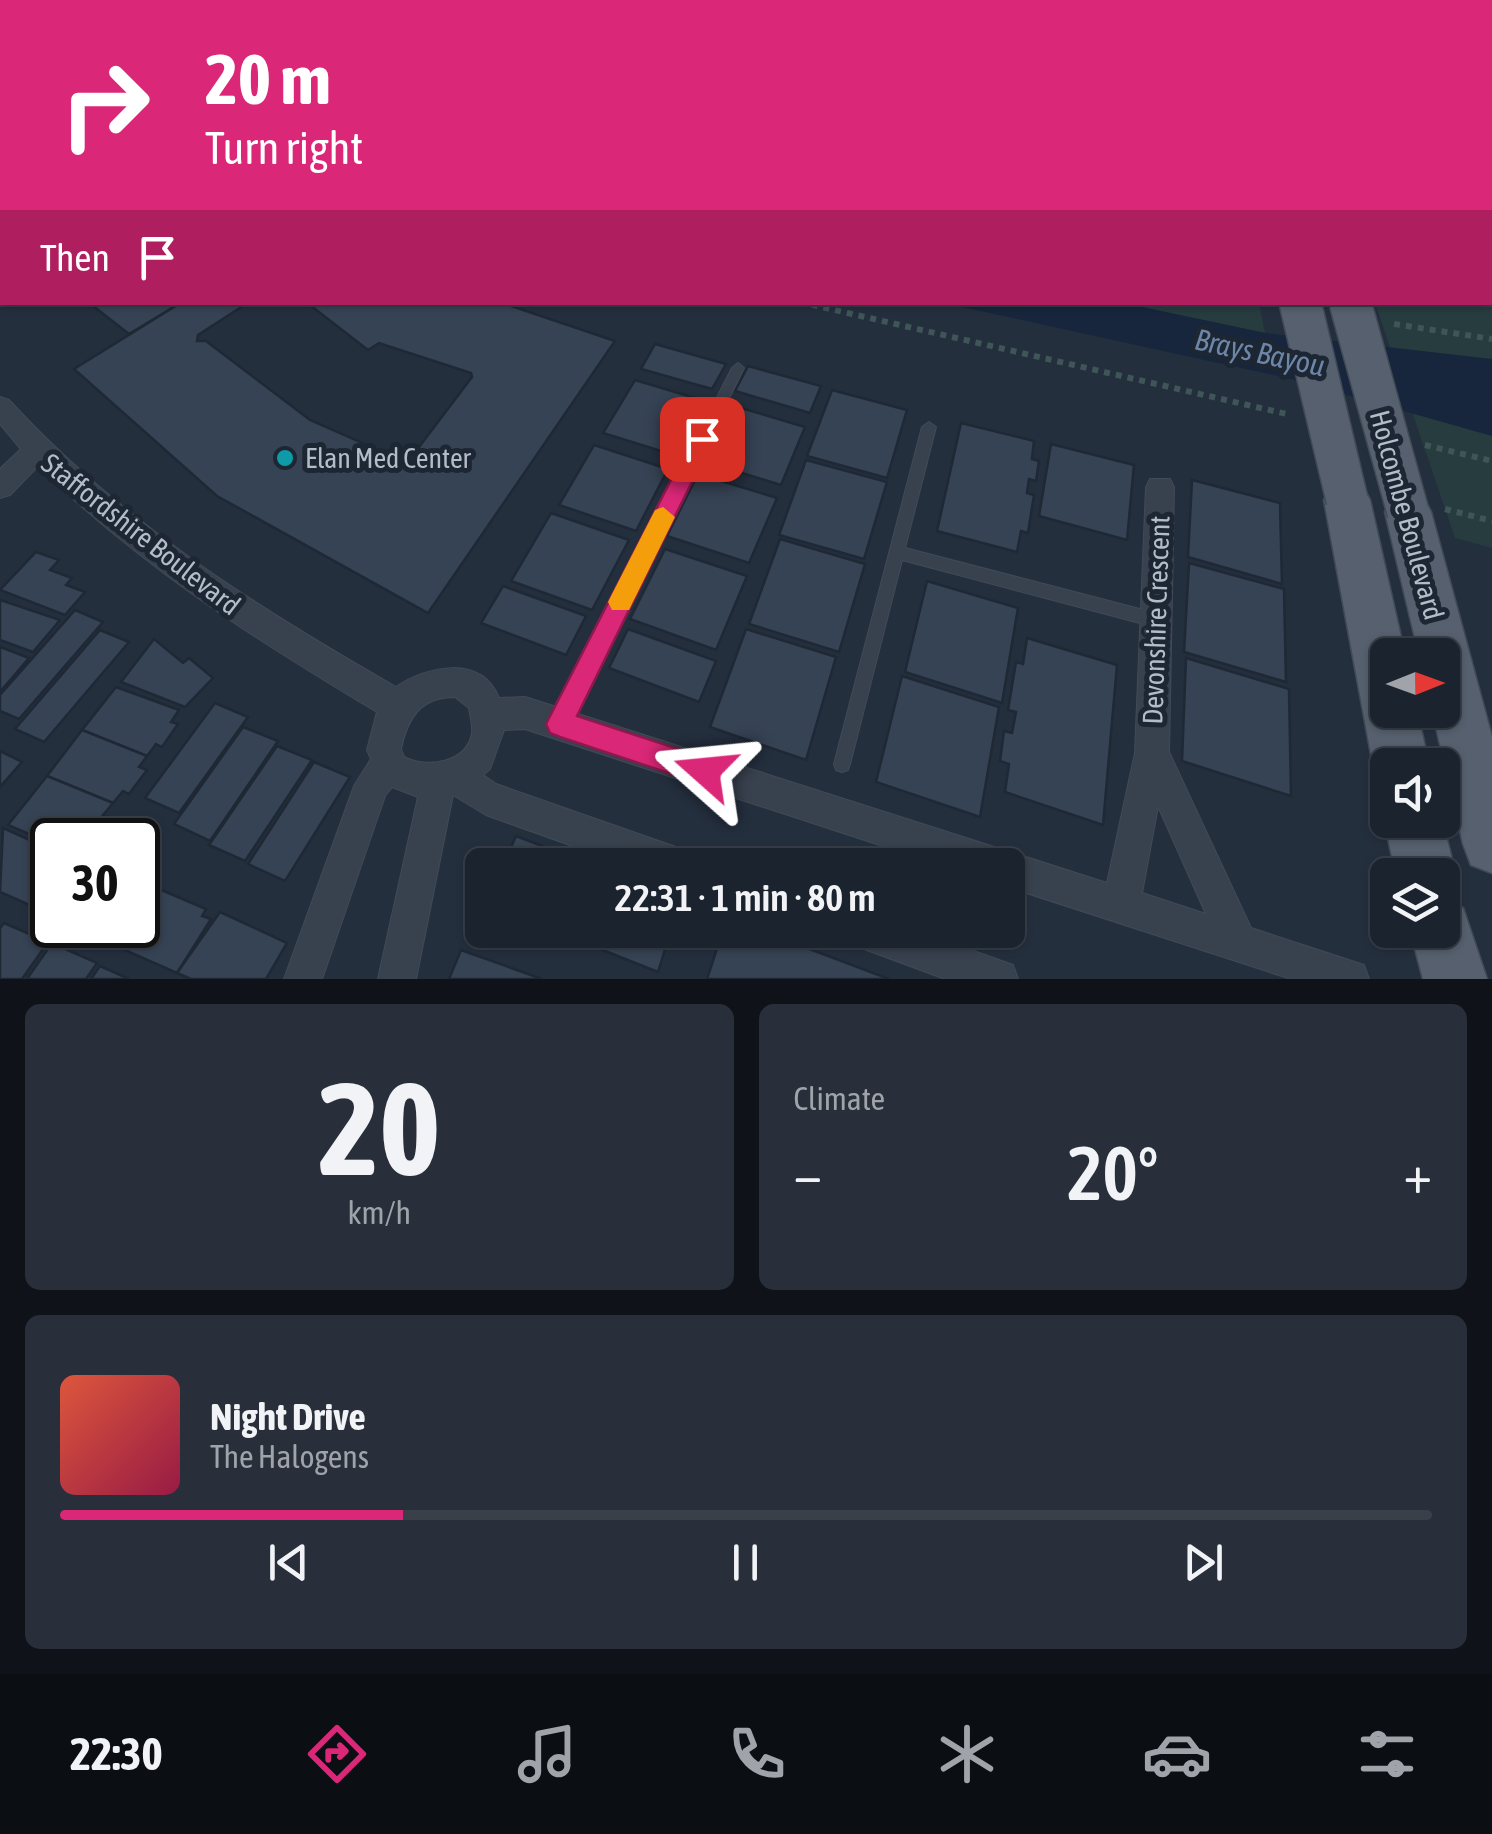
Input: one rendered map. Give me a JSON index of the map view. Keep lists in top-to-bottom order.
{
  "streets": {
    "main road": ["Holcombe Boulevard"],
    "street": ["Staffordshire Boulevard", "Devonshire Crescent"]
  },
  "water": ["Brays Bayou"],
  "places": ["Elan Med Center"],
  "north": "right",
  "page": {
    "turn": ["20 m", "Turn right"],
    "then": "Then",
    "limit": "30",
    "trip": "22:31 · 1 min · 80 m",
    "tile": [
      ["20", "km/h"],
      "Climate"
    ],
    "heat": ["−", "20°", "+"],
    "song": ["Night Drive", "The Halogens"],
    "tabs": "22:30"
  }
}
